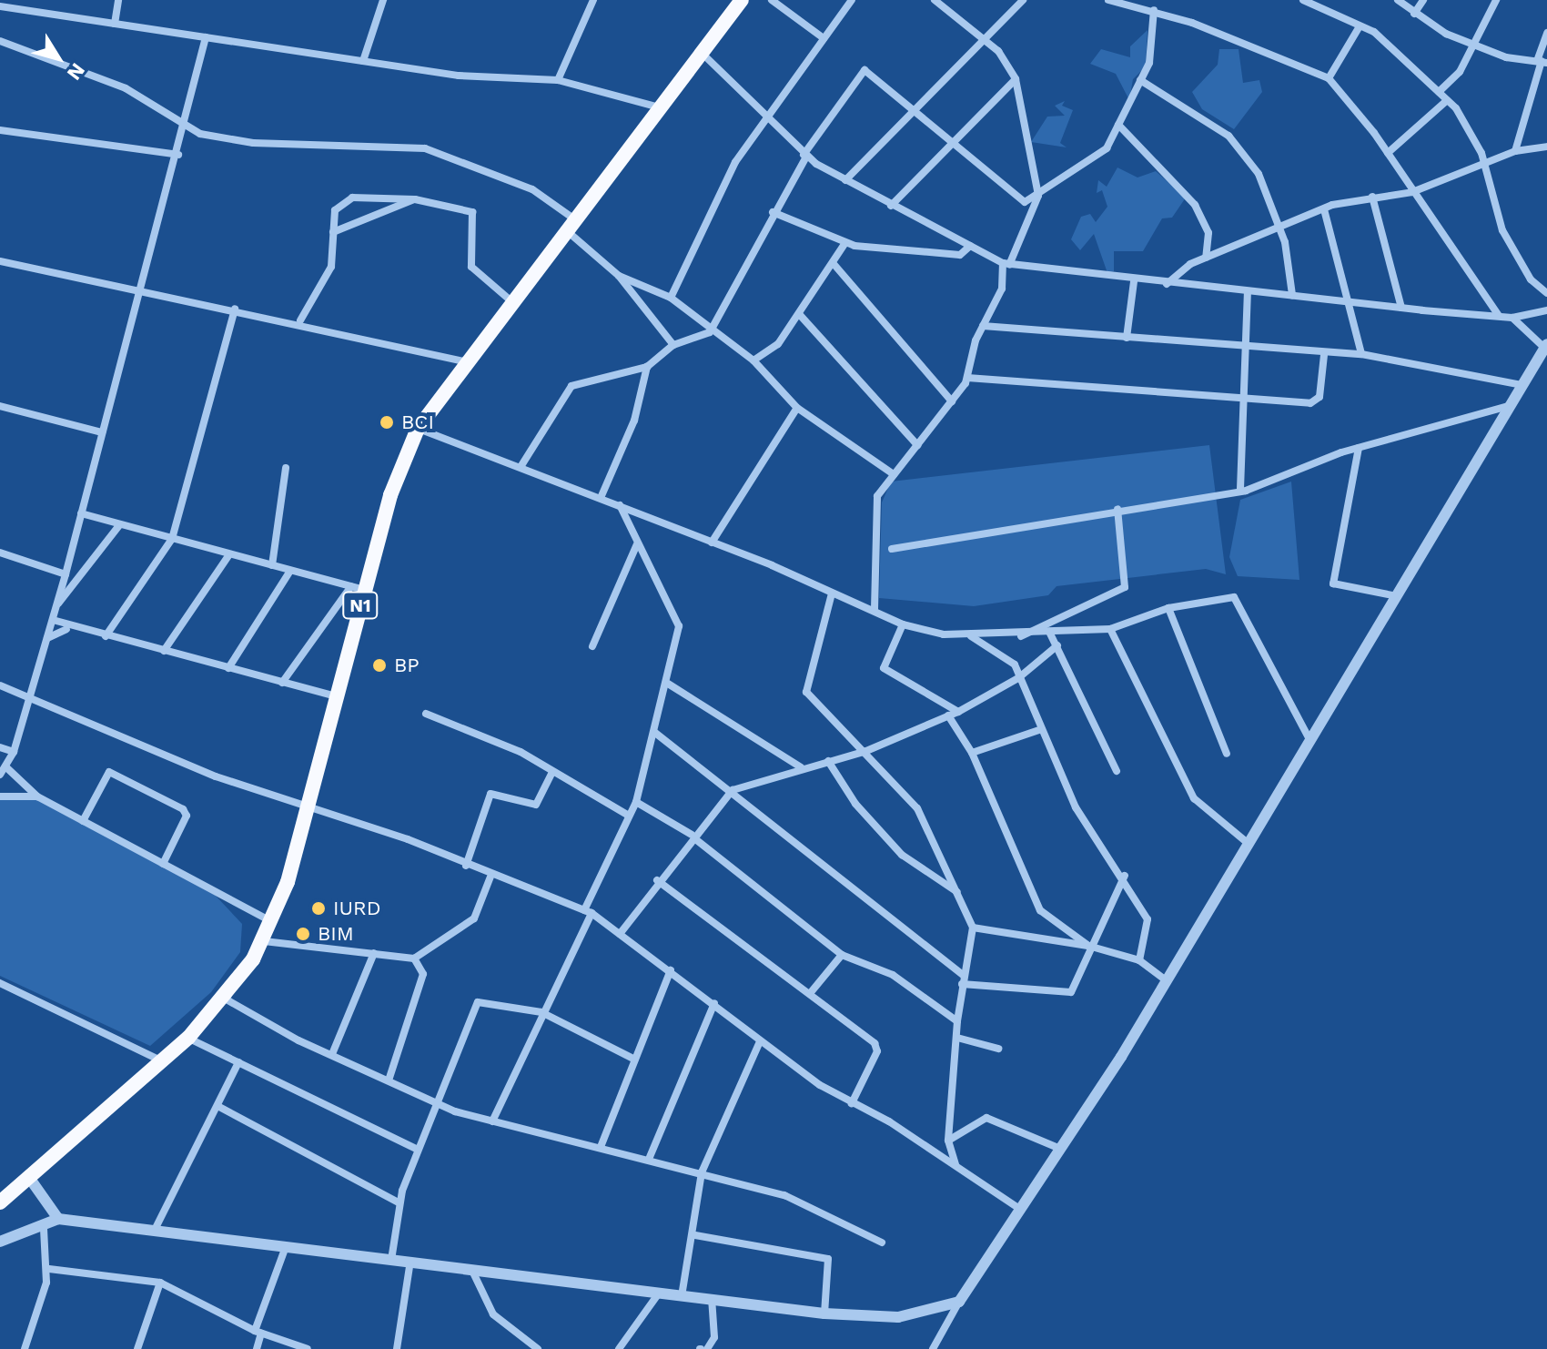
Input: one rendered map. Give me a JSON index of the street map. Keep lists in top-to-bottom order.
{
  "streets": {
    "highway": ["N1"]
  },
  "places": [
    "BCI",
    "BP",
    "IURD",
    "BIM"
  ],
  "north": "bottom right"
}
